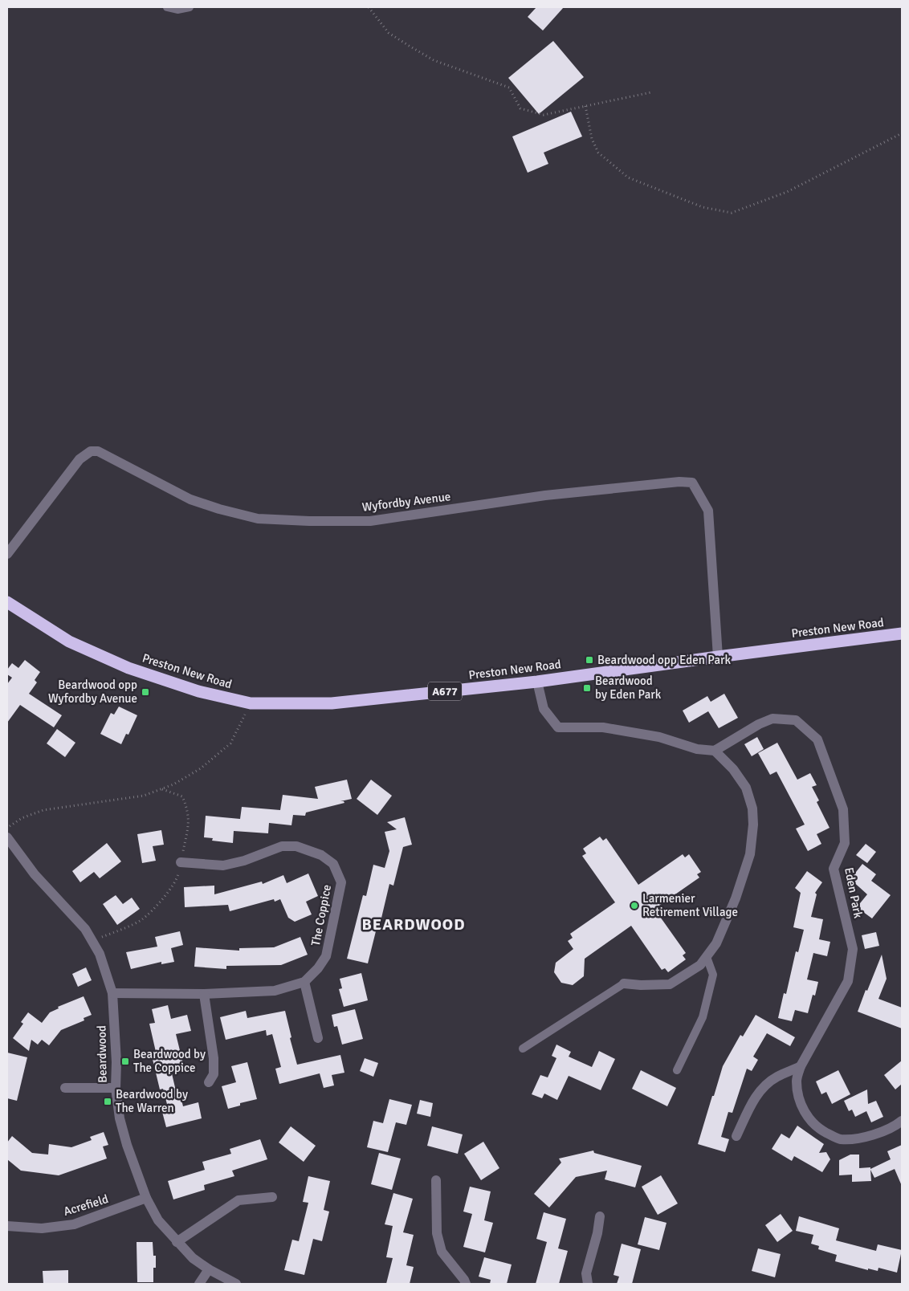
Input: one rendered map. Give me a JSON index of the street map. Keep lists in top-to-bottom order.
{
  "streets": {
    "highway": ["Preston New Road", "A677"],
    "street": [
      "Wyfordby Avenue",
      "Eden Park",
      "The Coppice",
      "Beardwood",
      "Acrefield"
    ]
  },
  "crossings": [
    ["Wyfordby Avenue", "Preston New Road"],
    ["The Coppice", "Beardwood"],
    ["Beardwood", "Acrefield"]
  ],
  "districts": ["BEARDWOOD"],
  "places": {
    "transit": [
      "Beardwood opp Eden Park",
      "Beardwood by Eden Park",
      "Beardwood opp Wyfordby Avenue",
      "Beardwood by The Coppice",
      "Beardwood by The Warren"
    ],
    "other": ["Larmenier Retirement Village"]
  }
}
